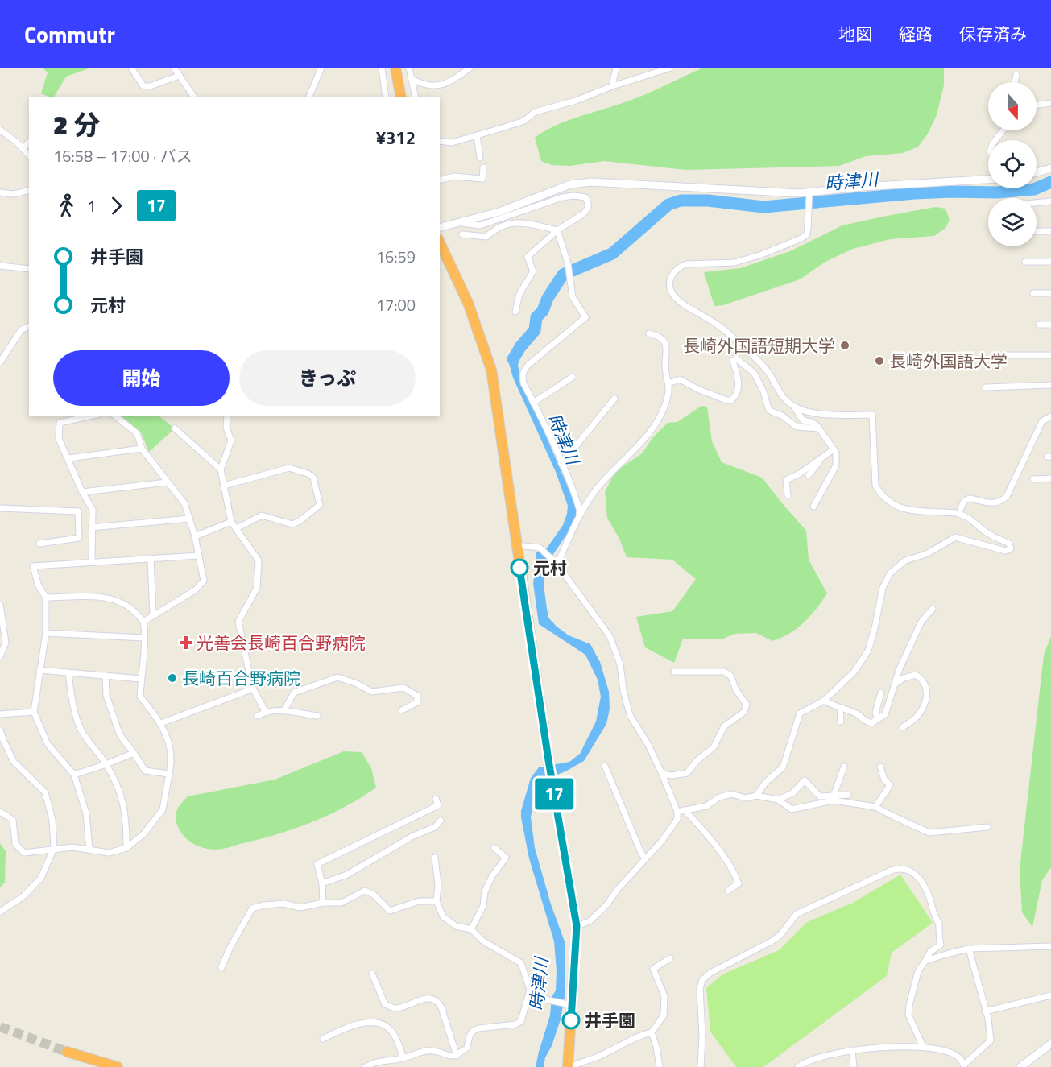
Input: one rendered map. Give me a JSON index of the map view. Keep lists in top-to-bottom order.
{
  "water": ["時津川"],
  "places": {
    "other": [
      "長崎外国語短期大学",
      "長崎外国語大学",
      "元村",
      "長崎百合野病院",
      "井手園"
    ],
    "health": ["光善会長崎百合野病院"]
  },
  "lines": ["bus line 17"],
  "north": "bottom",
  "page": {
    "header": "Commutr",
    "nav": ["地図", "経路", "保存済み"],
    "on_map": "17",
    "heading": ["2 分", "16:58 – 17:00 · バス", "¥312"],
    "legs": ["1", "17"],
    "list": [
      {
        "name": "井手園",
        "value": "16:59"
      },
      {
        "name": "元村",
        "value": "17:00"
      }
    ],
    "buttons": ["開始", "きっぷ"]
  }
}
